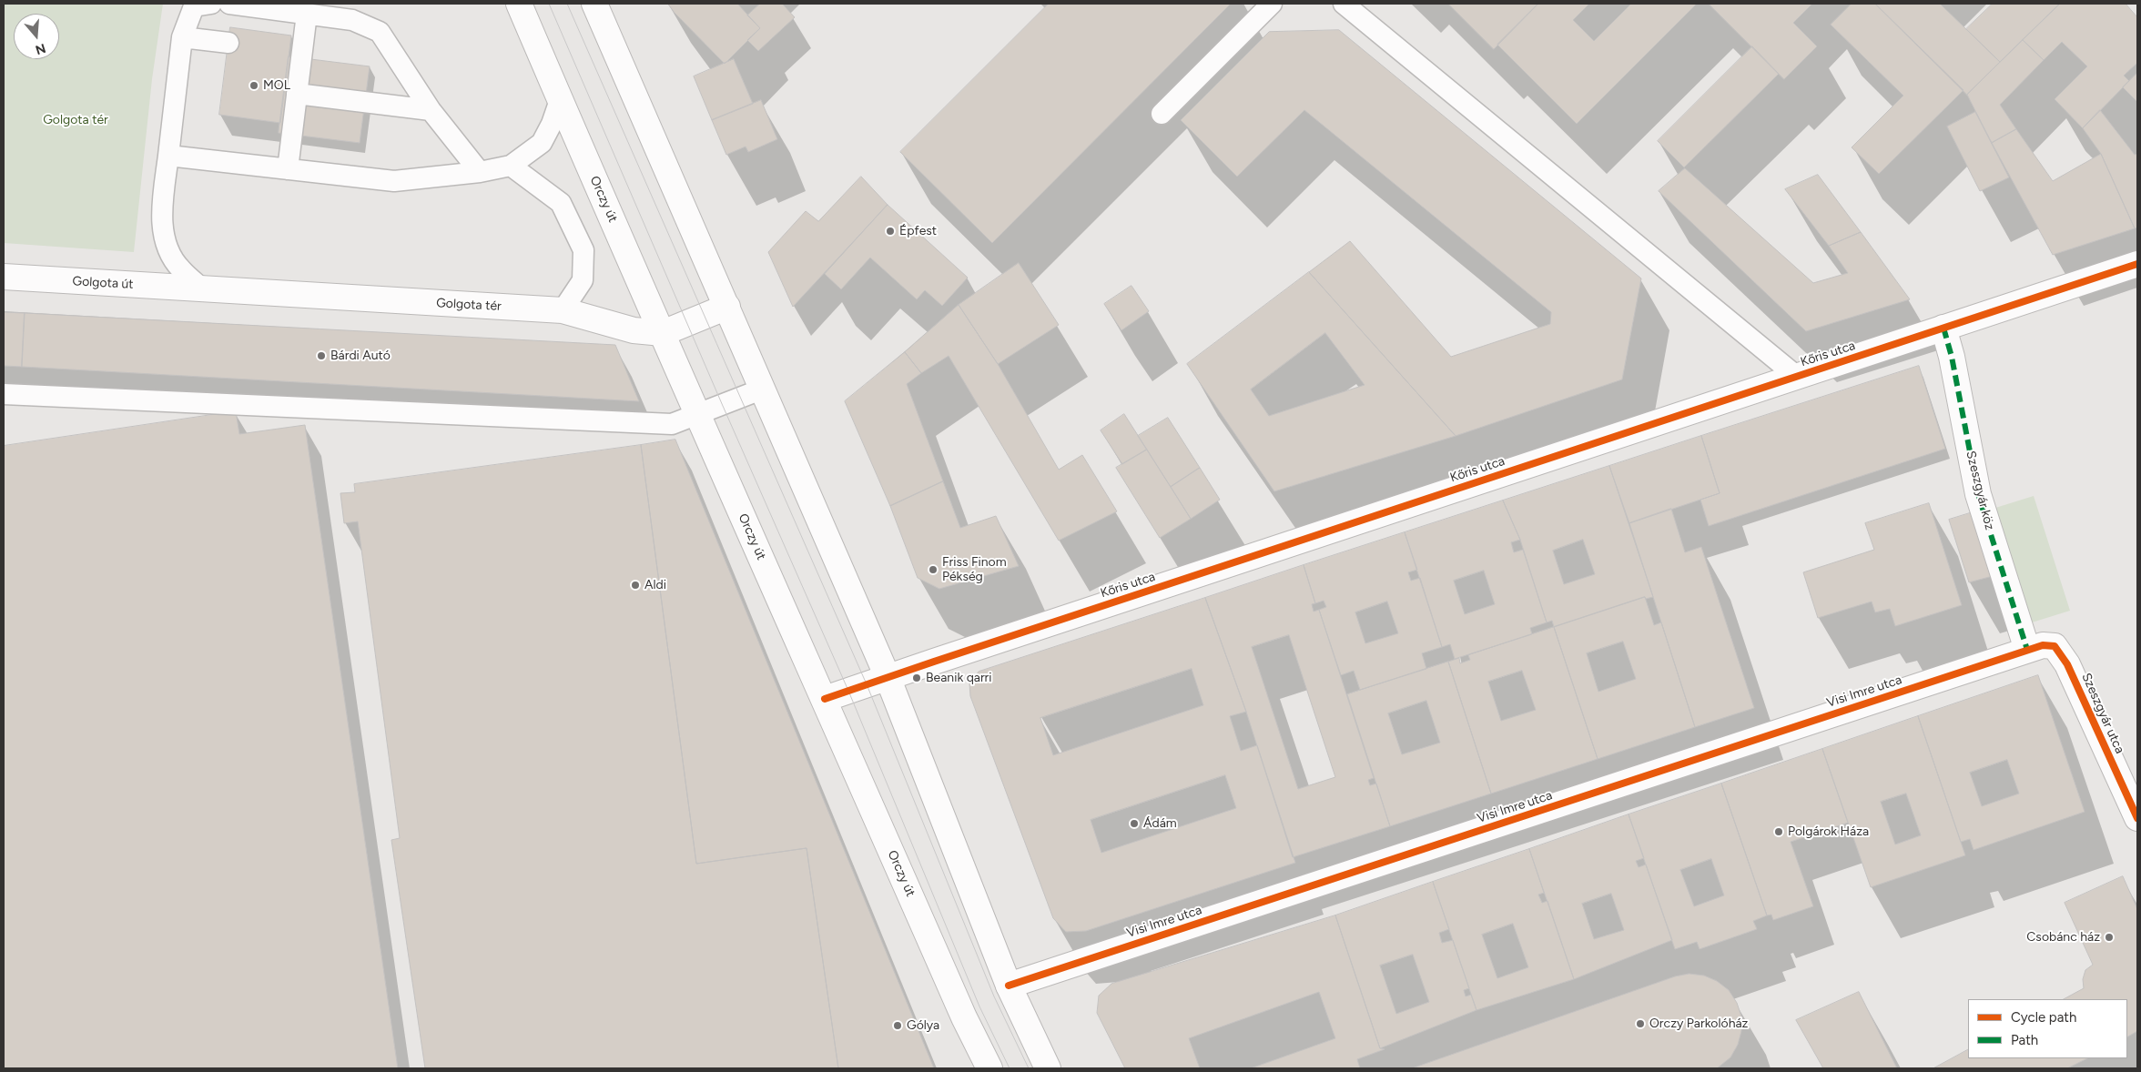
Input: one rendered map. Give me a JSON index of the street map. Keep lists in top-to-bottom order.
{
  "streets": {
    "street": [
      "Orczy út",
      "Golgota út",
      "Golgota tér",
      "Kőris utca",
      "Szeszgyár köz",
      "Visi Imre utca",
      "Szeszgyár utca"
    ]
  },
  "crossings": [
    ["Orczy út", "Golgota tér"],
    ["Orczy út", "Kőris utca"],
    ["Golgota út", "Golgota tér"],
    ["Kőris utca", "Szeszgyár köz"],
    ["Szeszgyár köz", "Visi Imre utca"],
    ["Szeszgyár köz", "Szeszgyár utca"],
    ["Visi Imre utca", "Szeszgyár utca"]
  ],
  "parks": ["Golgota tér"],
  "places": [
    "MOL",
    "Épfest",
    "Bárdi Autó",
    "Friss Finom Pékség",
    "Aldi",
    "Beanik qarri",
    "Ádám",
    "Polgárok Háza",
    "Csobánc ház",
    "Orczy Parkolóház",
    "Gólya"
  ],
  "legend": ["Cycle path", "Path"],
  "north": "bottom"
}
